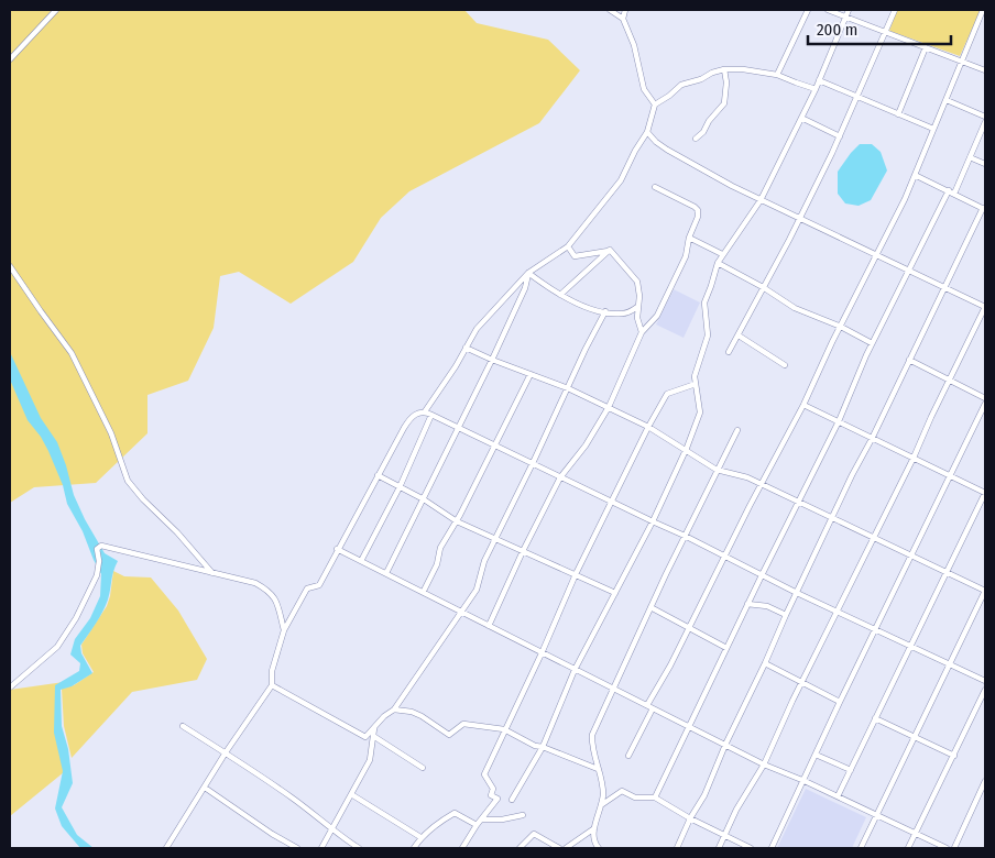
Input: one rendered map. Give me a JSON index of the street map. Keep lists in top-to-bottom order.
{
  "scale_bar": "200 m"
}
